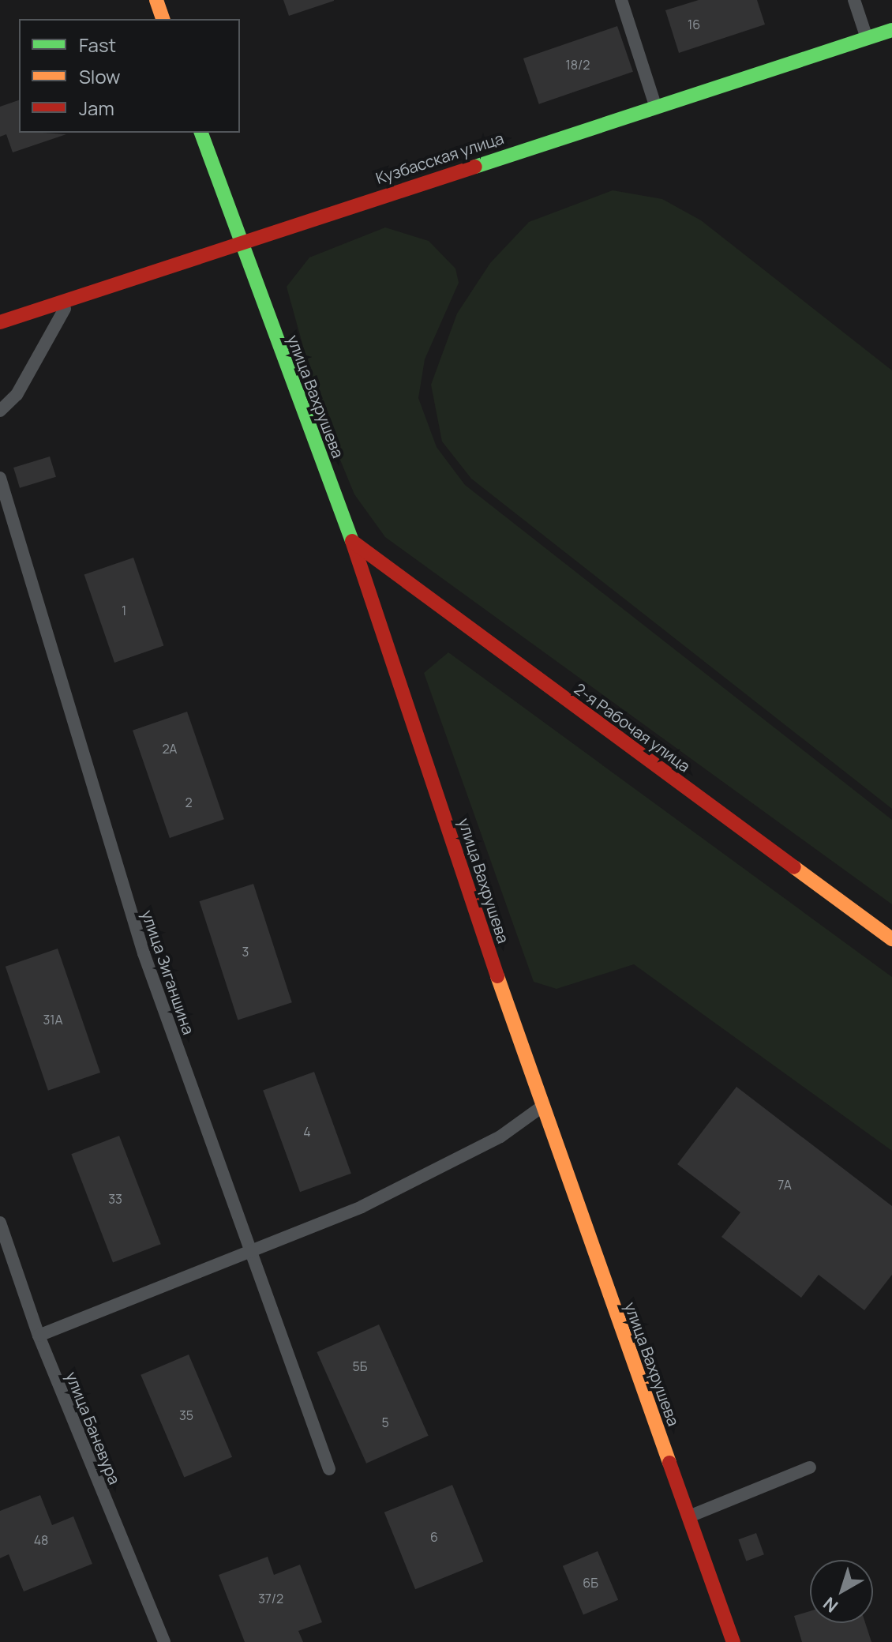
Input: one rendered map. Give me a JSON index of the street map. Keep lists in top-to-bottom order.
{
  "streets": {
    "main road": ["Кузбасская улица", "улица Вахрушева", "2-я Рабочая улица"],
    "lane": ["улица Зиганшина", "улица Баневура"]
  },
  "crossings": [
    ["Кузбасская улица", "улица Вахрушева"],
    ["улица Вахрушева", "2-я Рабочая улица"]
  ],
  "house_numbers": [
    "16",
    "18/2",
    "1",
    "2А",
    "2",
    "3",
    "31А",
    "4",
    "7А",
    "33",
    "5Б",
    "35",
    "5",
    "6",
    "48",
    "6Б",
    "37/2"
  ],
  "legend": ["Fast", "Slow", "Jam"],
  "north": "bottom left"
}
